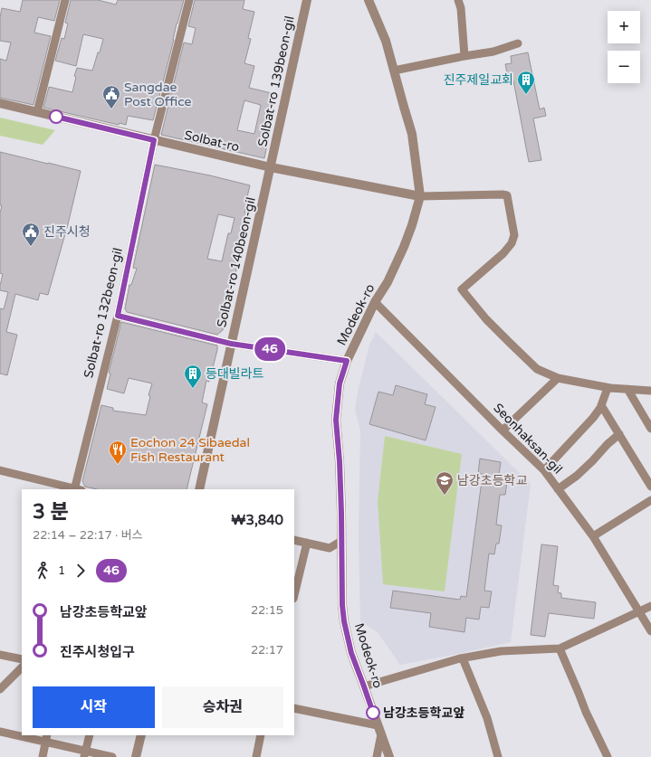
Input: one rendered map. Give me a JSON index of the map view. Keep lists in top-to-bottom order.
{
  "streets": {
    "street": [
      "Solbat-ro 139beon-gil",
      "Solbat-ro",
      "Solbat-ro 140beon-gil",
      "Solbat-ro 132beon-gil",
      "Modeok-ro",
      "Seonhaksan-gil"
    ]
  },
  "crossings": [
    ["Solbat-ro 139beon-gil", "Solbat-ro"],
    ["Solbat-ro 139beon-gil", "Solbat-ro 140beon-gil"],
    ["Solbat-ro", "Solbat-ro 140beon-gil"],
    ["Solbat-ro", "Solbat-ro 132beon-gil"],
    ["Solbat-ro", "Modeok-ro"],
    ["Modeok-ro", "Seonhaksan-gil"]
  ],
  "places": {
    "building": ["진주제일교회", "등대빌라트"],
    "public building": ["Sangdae Post Office", "진주시청"],
    "restaurant": ["Eochon 24 Sibaedal Fish Restaurant"],
    "school or university": ["남강초등학교"],
    "other": ["남강초등학교앞"]
  },
  "lines": ["bus line 46"],
  "page": {
    "on_map": "46",
    "map_buttons": ["+", "−"],
    "heading": ["3 분", "22:14 – 22:17 · 버스", "₩3,840"],
    "legs": ["1", "46"],
    "list": [
      {
        "name": "남강초등학교앞",
        "value": "22:15"
      },
      {
        "name": "진주시청입구",
        "value": "22:17"
      }
    ],
    "buttons": ["시작", "승차권"]
  }
}
